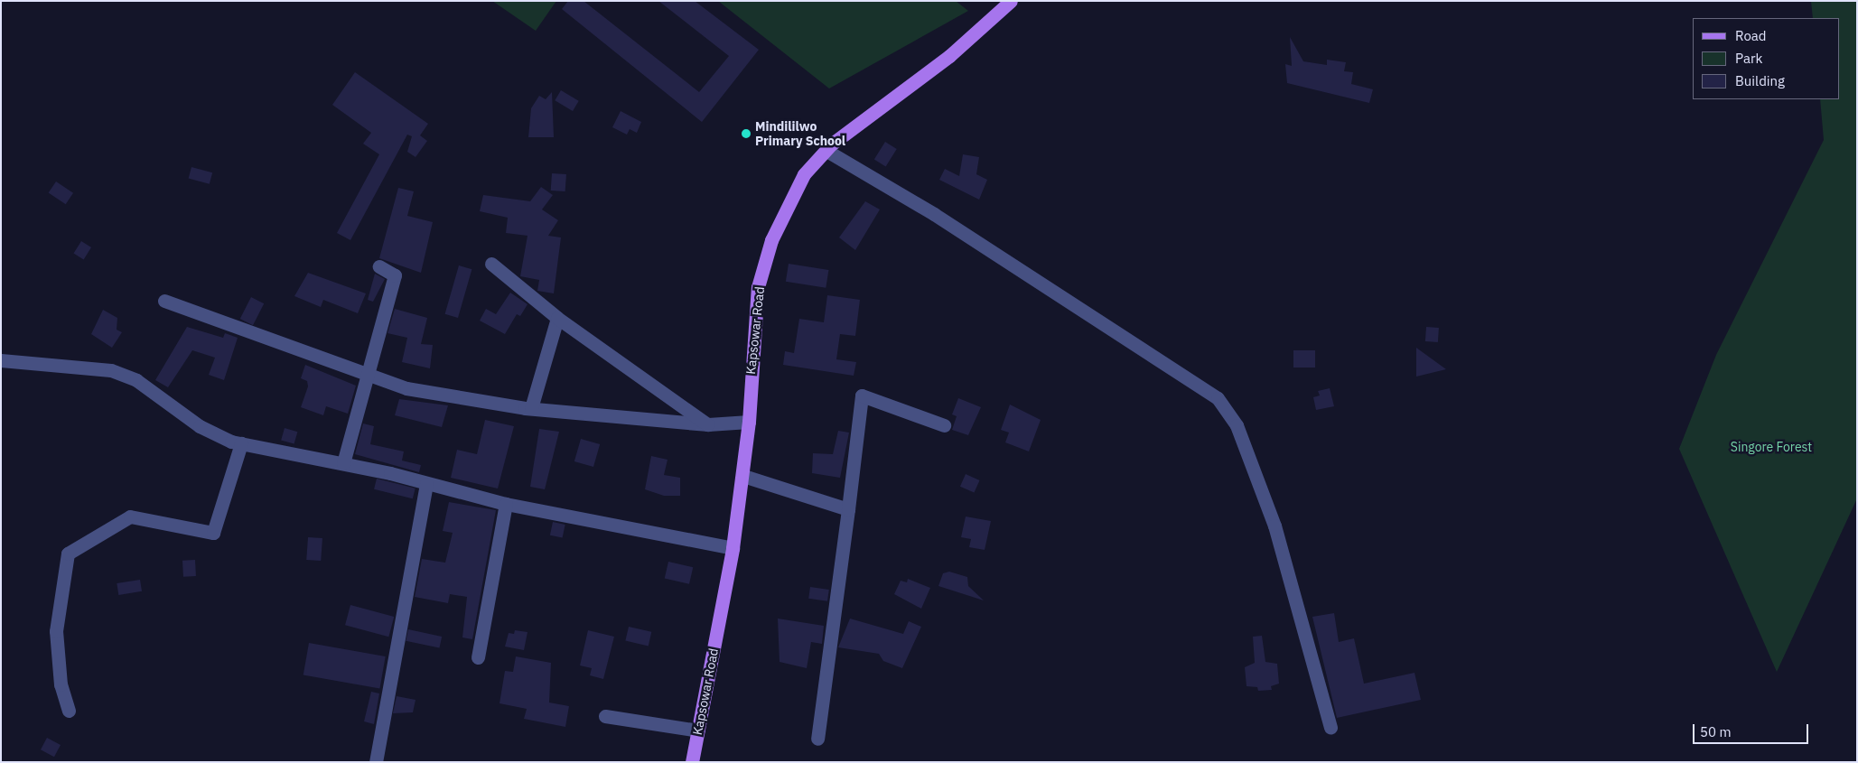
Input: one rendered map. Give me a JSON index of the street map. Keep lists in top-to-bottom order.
{
  "streets": {
    "main road": ["Kapsowar Road"]
  },
  "parks": ["Singore Forest"],
  "places": ["Mindililwo Primary School"],
  "legend": ["Road", "Park", "Building"],
  "scale_bar": "50 m"
}
